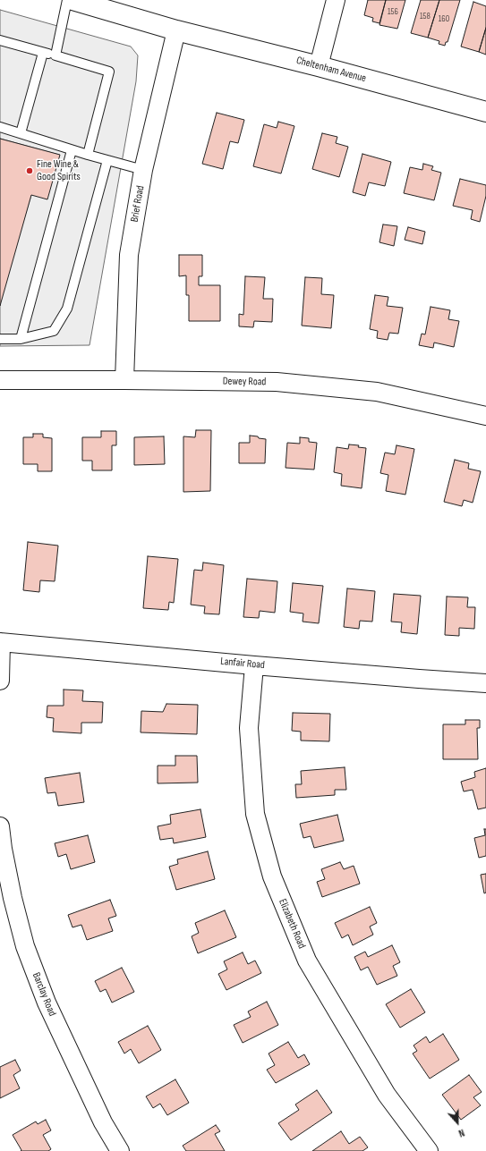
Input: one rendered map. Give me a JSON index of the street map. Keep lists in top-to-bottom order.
{
  "streets": {
    "highway": ["Cheltenham Avenue"],
    "street": [
      "Brief Road",
      "Dewey Road",
      "Lanfair Road",
      "Elizabeth Road",
      "Barclay Road"
    ]
  },
  "crossings": [
    ["Cheltenham Avenue", "Brief Road"],
    ["Brief Road", "Dewey Road"],
    ["Lanfair Road", "Elizabeth Road"]
  ],
  "places": ["Fine Wine & Good Spirits"],
  "house_numbers": ["156", "158", "160"],
  "north": "bottom"
}
